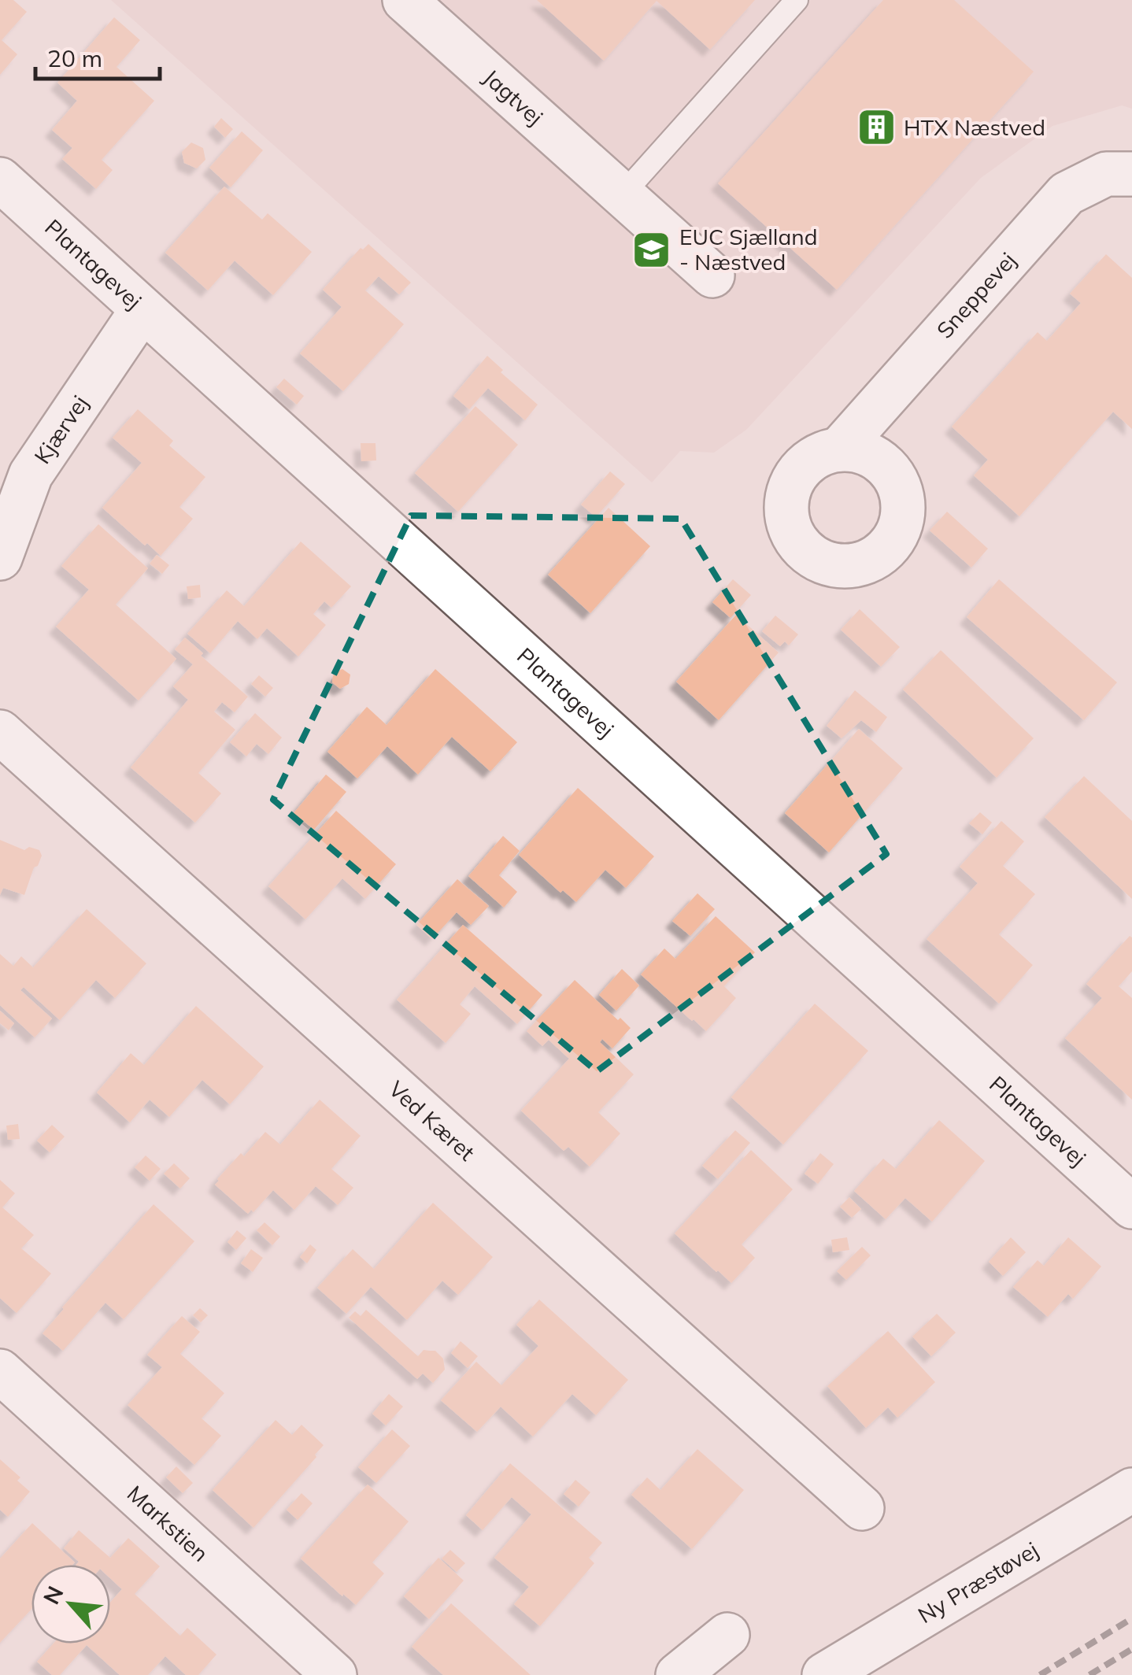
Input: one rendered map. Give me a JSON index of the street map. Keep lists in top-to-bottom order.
{
  "streets": {
    "street": [
      "Jagtvej",
      "Plantagevej",
      "Sneppevej",
      "Kjærvej",
      "Ved Kæret",
      "Markstien",
      "Ny Præstøvej"
    ]
  },
  "crossings": [
    ["Plantagevej", "Kjærvej"]
  ],
  "places": {
    "building": ["HTX Næstved"],
    "school or university": ["EUC Sjælland - Næstved"]
  },
  "scale_bar": "20 m",
  "north": "top left"
}
